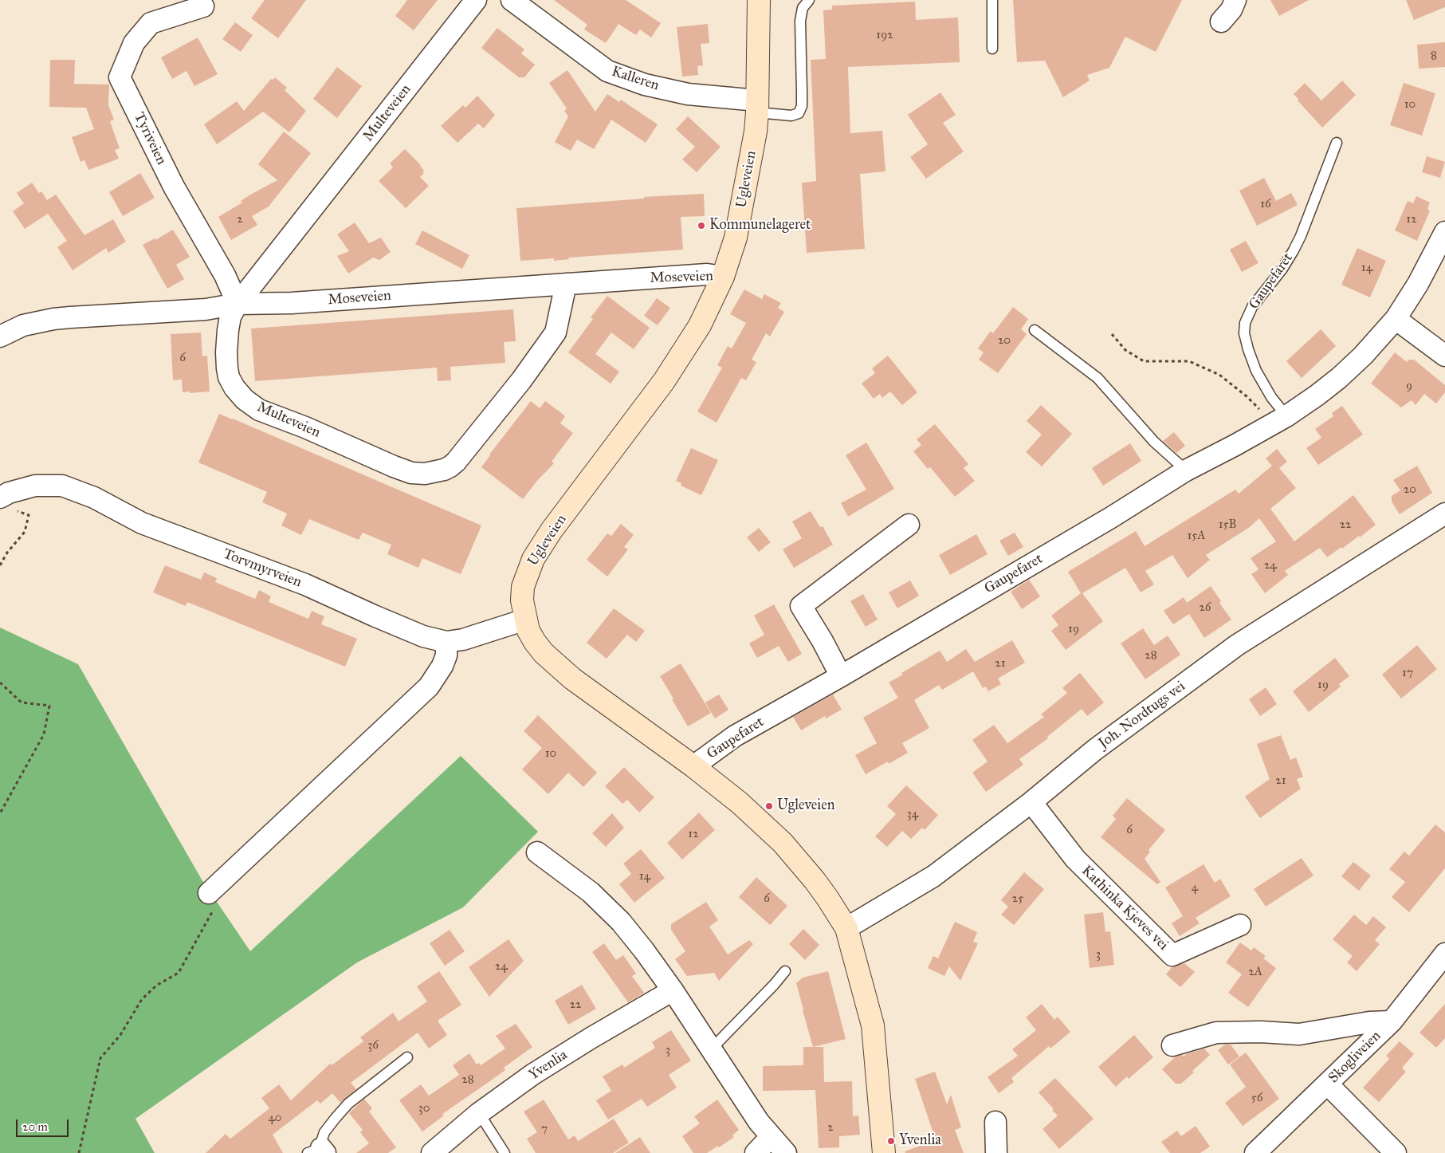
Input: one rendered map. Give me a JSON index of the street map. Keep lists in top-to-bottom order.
{
  "streets": {
    "street": [
      "Kalleren",
      "Multeveien",
      "Tyriveien",
      "Ugleveien",
      "Moseveien",
      "Gaupefaret",
      "Torvmyrveien",
      "Joh. Nordtugs vei",
      "Kathinka Kjeves vei",
      "Skogliveien",
      "Yvenlia"
    ]
  },
  "crossings": [
    ["Kalleren", "Ugleveien"],
    ["Multeveien", "Tyriveien"],
    ["Multeveien", "Moseveien"],
    ["Tyriveien", "Moseveien"],
    ["Ugleveien", "Moseveien"],
    ["Ugleveien", "Gaupefaret"],
    ["Ugleveien", "Torvmyrveien"],
    ["Ugleveien", "Joh. Nordtugs vei"],
    ["Joh. Nordtugs vei", "Kathinka Kjeves vei"]
  ],
  "places": ["Kommunelageret", "Ugleveien", "Yvenlia"],
  "house_numbers": [
    "192",
    "8",
    "10",
    "16",
    "2",
    "12",
    "14",
    "20",
    "6",
    "9",
    "20",
    "15B",
    "22",
    "15A",
    "24",
    "26",
    "19",
    "28",
    "21",
    "17",
    "19",
    "10",
    "21",
    "34",
    "6",
    "12",
    "14",
    "4",
    "6",
    "25",
    "3",
    "24",
    "2A",
    "22",
    "36",
    "3",
    "28",
    "56",
    "30",
    "40",
    "2",
    "7"
  ],
  "scale_bar": "20 m"
}
